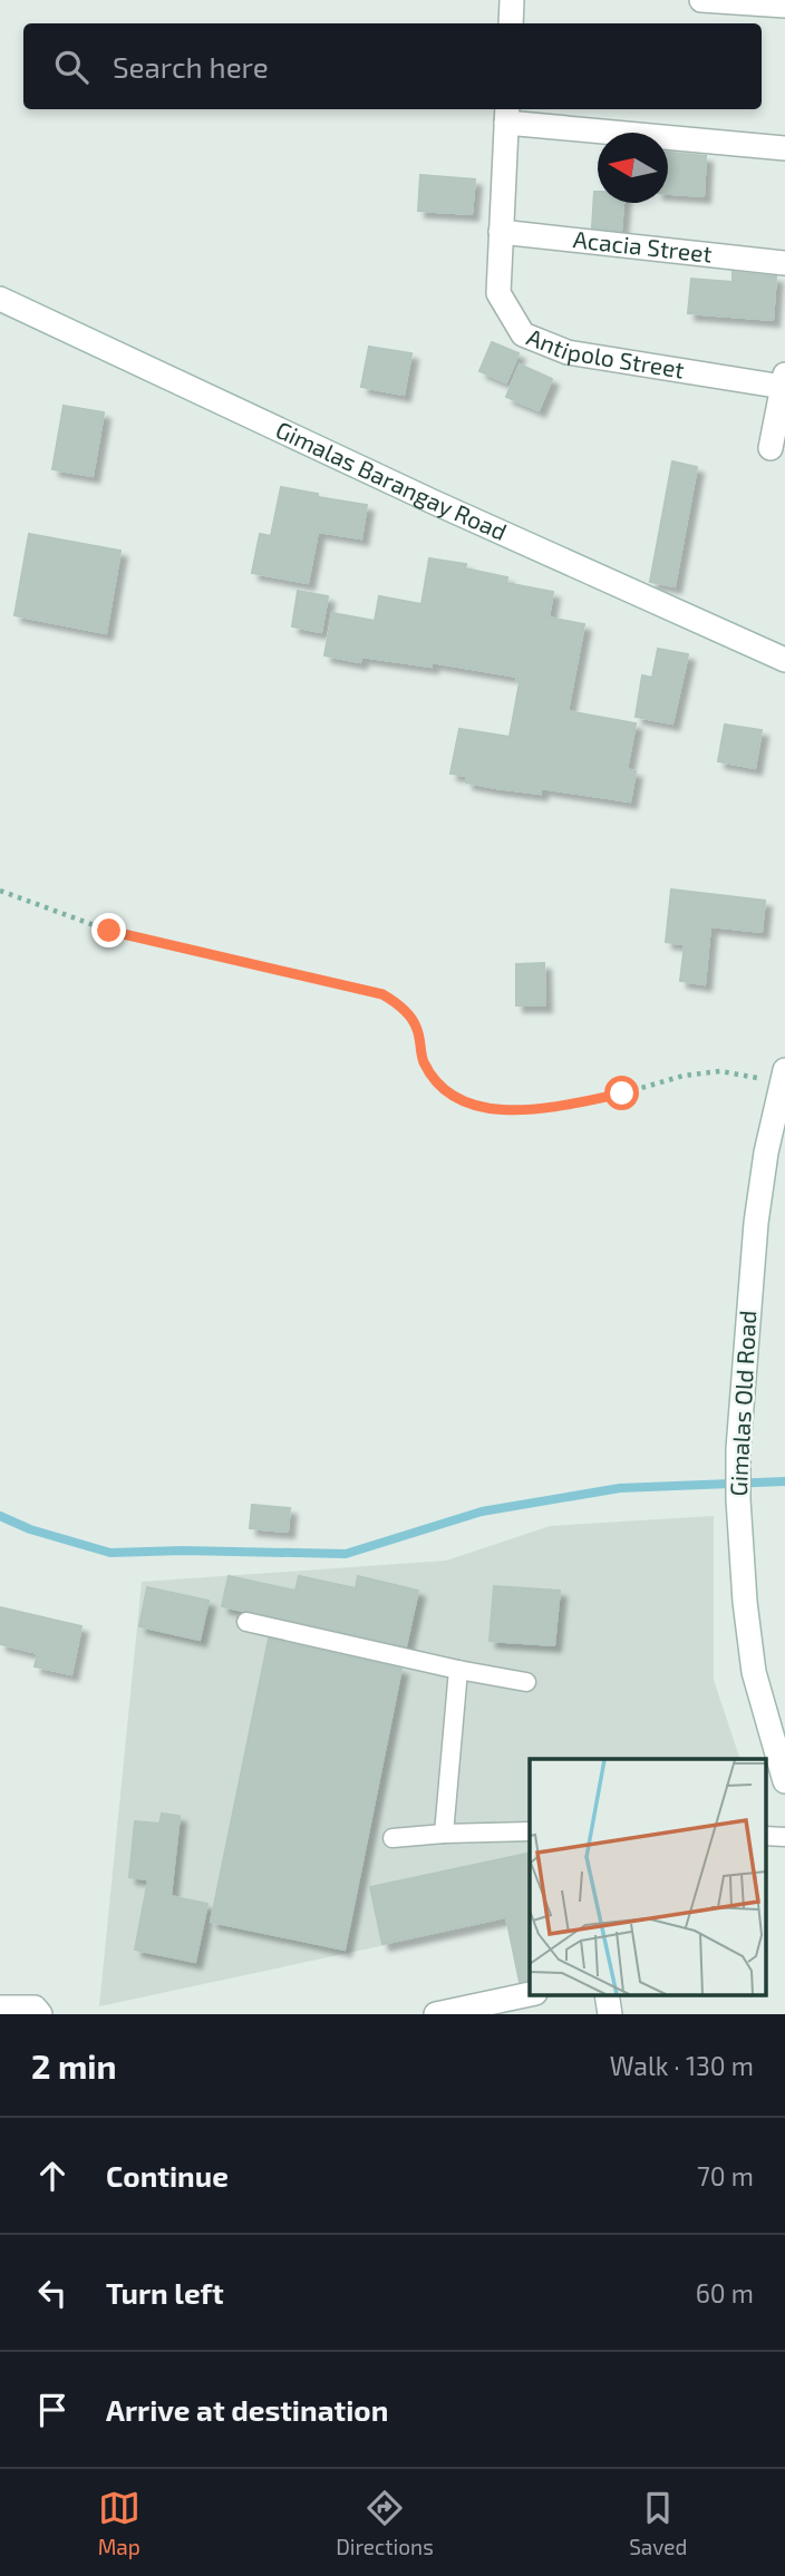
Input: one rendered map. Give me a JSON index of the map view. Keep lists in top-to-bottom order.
{
  "streets": {
    "street": [
      "Acacia Street",
      "Antipolo Street",
      "Gimalas Barangay Road",
      "Gimalas Old Road"
    ]
  },
  "crossings": [
    ["Acacia Street", "Antipolo Street"]
  ],
  "north": "left",
  "page": {
    "search": "Search here",
    "heading": ["2 min", "Walk · 130 m"],
    "list": [
      ["Continue", "70 m"],
      ["Turn left", "60 m"],
      "Arrive at destination"
    ],
    "nav": ["Map", "Directions", "Saved"]
  }
}
